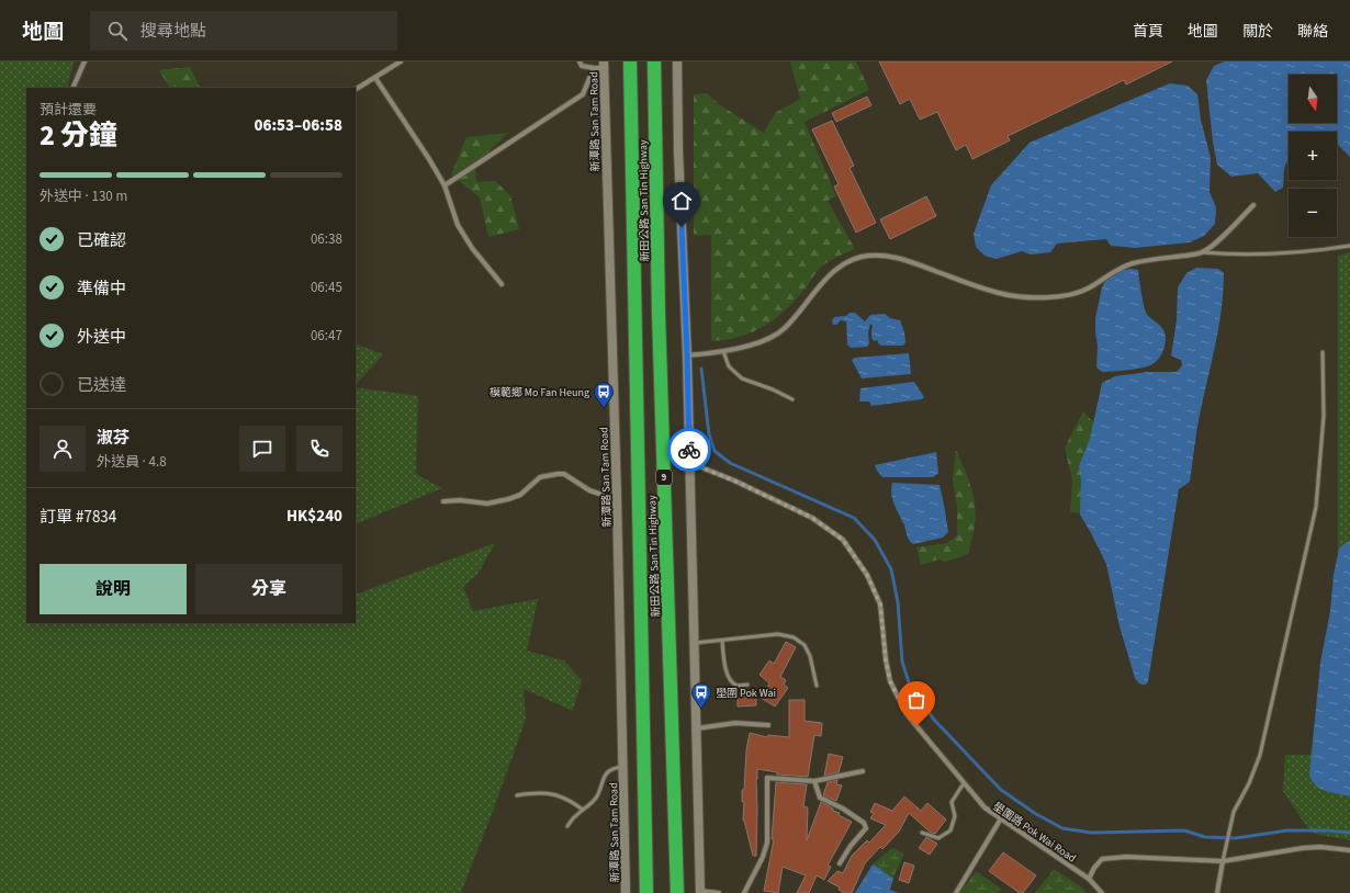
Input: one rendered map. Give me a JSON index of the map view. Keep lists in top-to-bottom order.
{
  "streets": {
    "highway": ["新田公路 San Tin Highway", "9"],
    "main road": ["新潭路 San Tam Road"],
    "street": ["壆圍路 Pok Wai Road"]
  },
  "places": {
    "bus stop": ["模範鄉 Mo Fan Heung", "壆圍 Pok Wai"]
  },
  "north": "bottom",
  "page": {
    "header": "地圖",
    "search": "搜尋地點",
    "nav": [
      "首頁",
      "地圖",
      "關於",
      "聯絡"
    ],
    "map_buttons": ["+", "−"],
    "heading": ["2 分鐘", "預計還要", "06:53–06:58"],
    "panel": [
      "淑芬",
      "外送員 · 4.8",
      "訂單 #7834",
      "HK$240"
    ],
    "bar": "外送中 · 130 m",
    "list": [
      ["已確認", "06:38"],
      ["準備中", "06:45"],
      ["外送中", "06:47"],
      "已送達"
    ],
    "buttons": ["說明", "分享"]
  }
}
